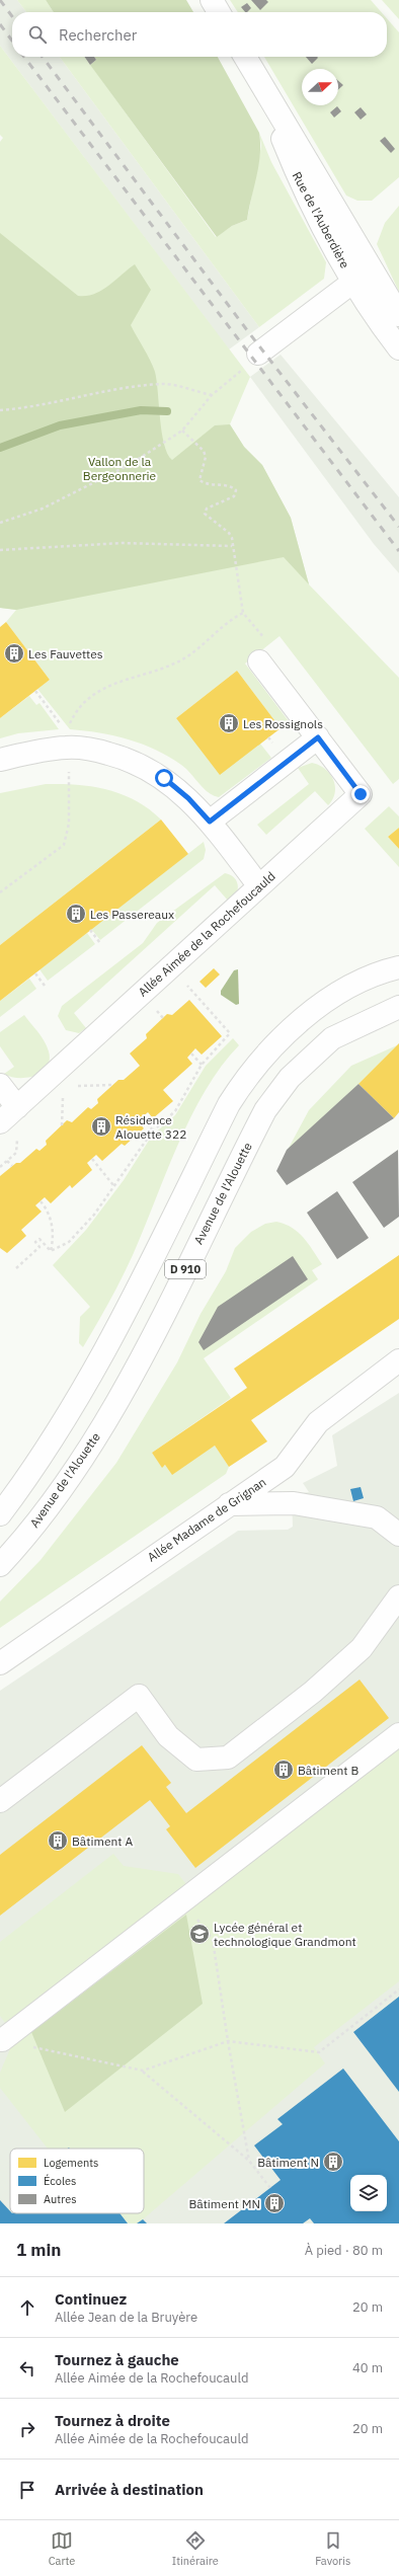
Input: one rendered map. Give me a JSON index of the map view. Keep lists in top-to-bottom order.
{
  "streets": {
    "street": [
      "Rue de l'Auberdière",
      "Allée Aimée de la Rochefoucauld",
      "Avenue de l'Alouette",
      "D 910",
      "Allée Madame de Grignan"
    ]
  },
  "parks": ["Vallon de la Bergeonnerie"],
  "places": {
    "building": [
      "Les Fauvettes",
      "Les Rossignols",
      "Les Passereaux",
      "Résidence Alouette 322",
      "Bâtiment B",
      "Bâtiment A",
      "Bâtiment N",
      "Bâtiment MN"
    ],
    "school or university": ["Lycée général et technologique Grandmont"]
  },
  "legend": ["Logements", "Écoles", "Autres"],
  "north": "right",
  "page": {
    "search": "Rechercher",
    "heading": ["1 min", "À pied · 80 m"],
    "list": [
      ["Continuez", "Allée Jean de la Bruyère", "20 m"],
      ["Tournez à gauche", "Allée Aimée de la Rochefoucauld", "40 m"],
      ["Tournez à droite", "Allée Aimée de la Rochefoucauld", "20 m"],
      "Arrivée à destination"
    ],
    "nav": ["Carte", "Itinéraire", "Favoris"]
  }
}
